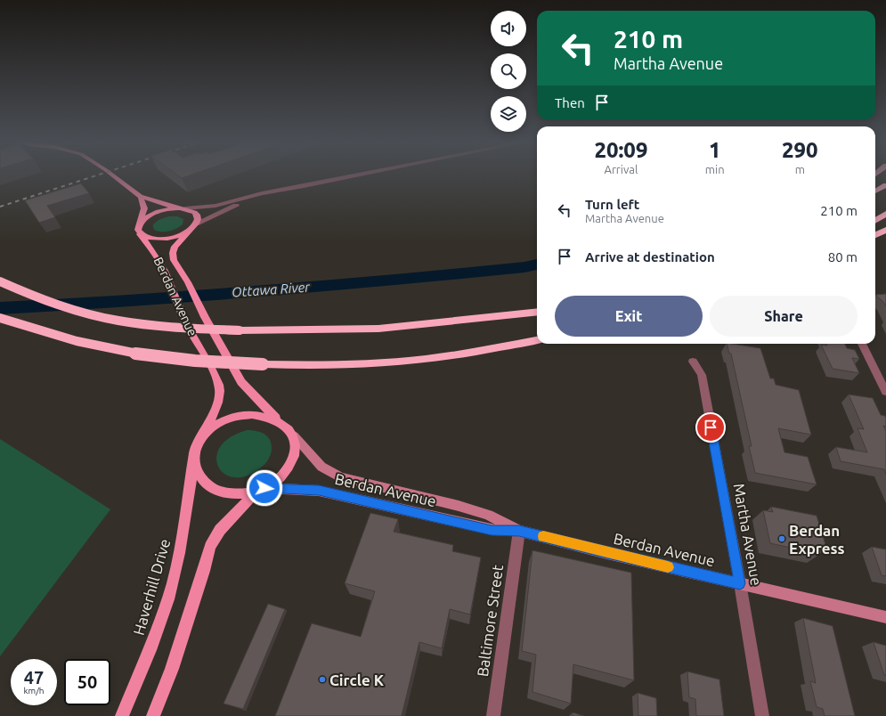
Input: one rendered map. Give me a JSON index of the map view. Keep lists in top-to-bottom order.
{
  "streets": {
    "main road": ["Berdan Avenue", "Haverhill Drive"],
    "street": ["Martha Avenue", "Baltimore Street"]
  },
  "crossings": [
    ["Berdan Avenue", "Martha Avenue"],
    ["Berdan Avenue", "Haverhill Drive"],
    ["Berdan Avenue", "Baltimore Street"]
  ],
  "water": ["Ottawa River"],
  "places": ["Berdan Express", "Circle K"],
  "page": {
    "turn": ["210 m", "Martha Avenue"],
    "then": "Then",
    "eta": [
      "20:09",
      "Arrival",
      "1",
      "min",
      "290",
      "m"
    ],
    "list": [
      {
        "name": "Turn left",
        "note": "Martha Avenue",
        "value": "210 m"
      },
      {
        "name": "Arrive at destination",
        "value": "80 m"
      }
    ],
    "buttons": ["Exit", "Share"],
    "speed": "47 km/h",
    "limit": "50"
  }
}
